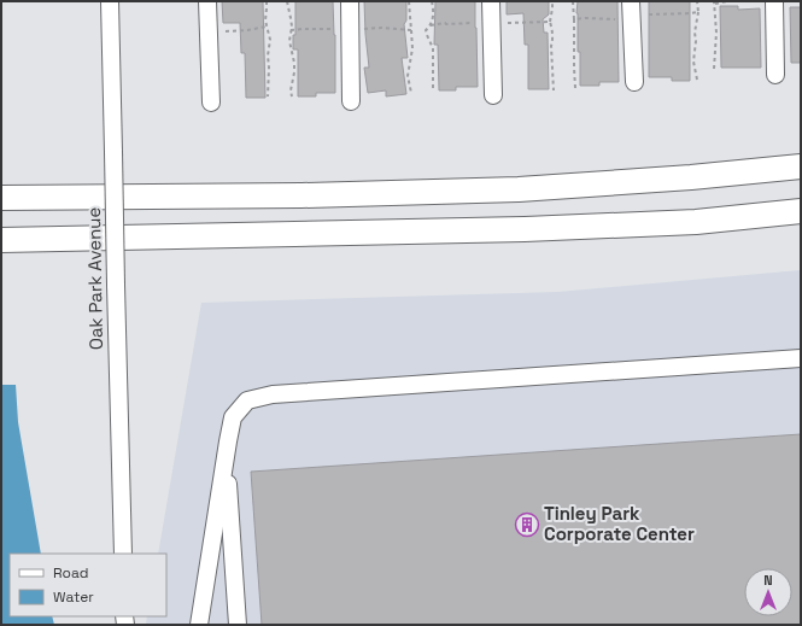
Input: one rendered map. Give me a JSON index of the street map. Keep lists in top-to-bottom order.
{
  "streets": {
    "street": ["Oak Park Avenue"]
  },
  "places": {
    "building": ["Tinley Park Corporate Center"]
  },
  "legend": ["Road", "Water"],
  "north": "top"
}
